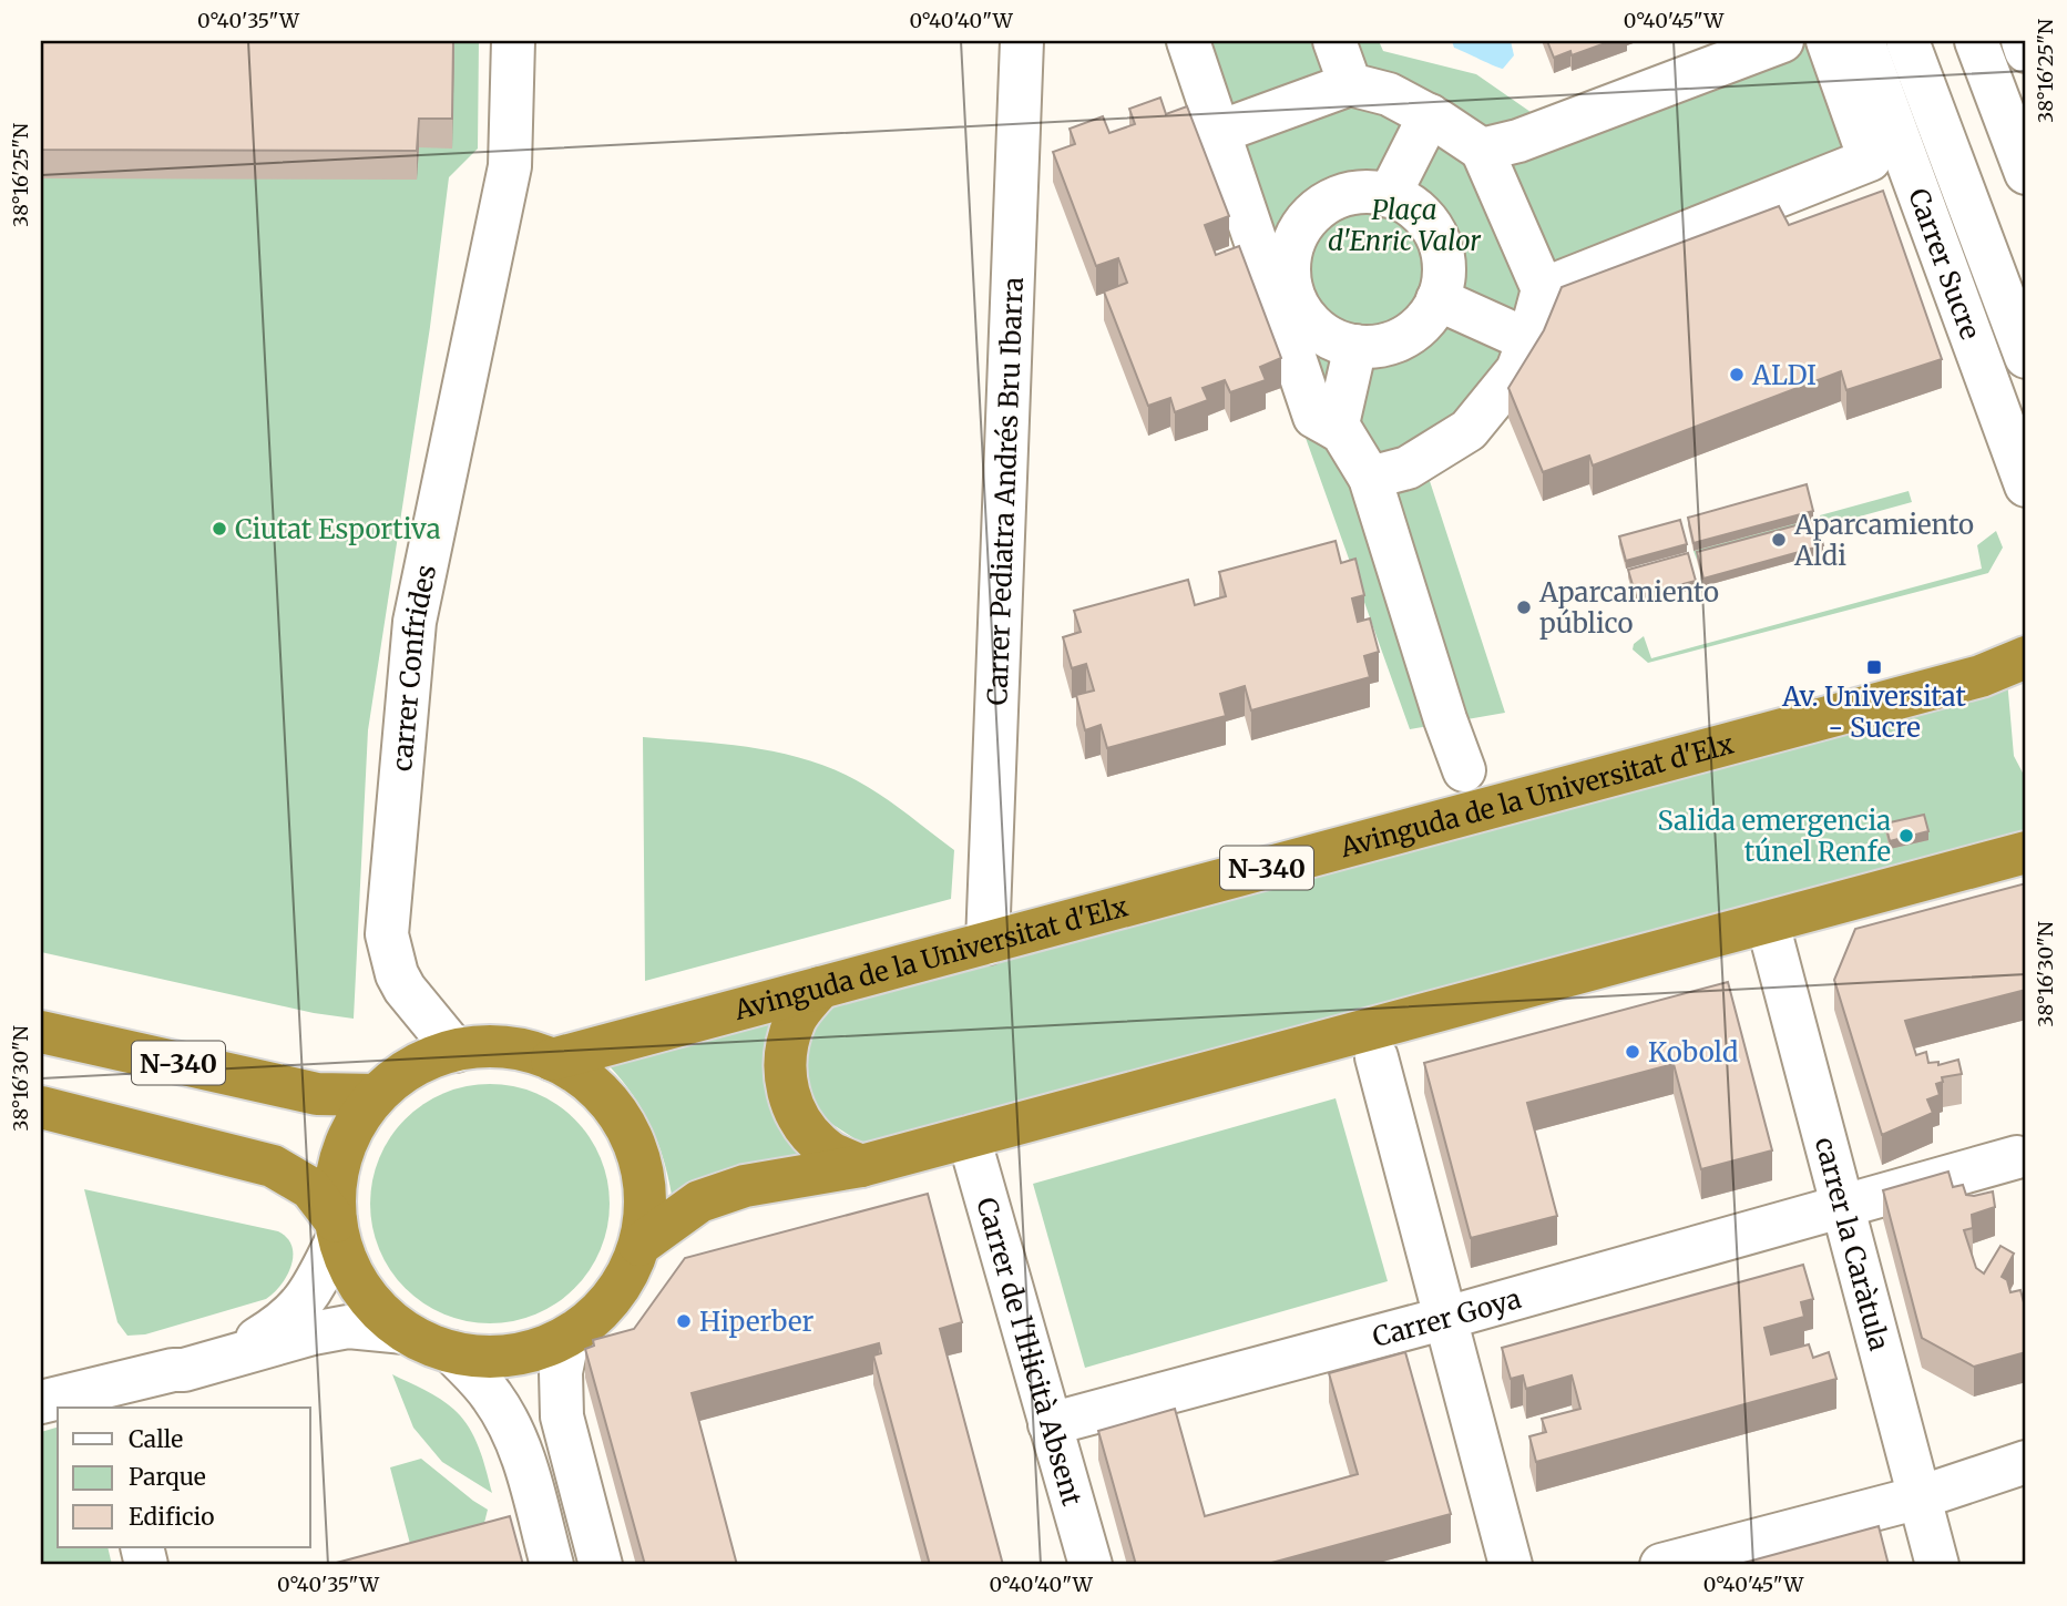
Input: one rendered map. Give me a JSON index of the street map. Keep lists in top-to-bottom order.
{
  "streets": {
    "highway": ["Avinguda de la Universitat d'Elx", "N-340"],
    "street": [
      "Carrer Sucre",
      "Carrer Pediatra Andrés Bru Ibarra",
      "carrer Confrides",
      "carrer la Caràtula",
      "Carrer Goya",
      "Carrer de l'Il·licità Absent"
    ]
  },
  "crossings": [
    ["Carrer Pediatra Andrés Bru Ibarra", "Avinguda de la Universitat d'Elx"],
    ["carrer la Caràtula", "Carrer Goya"],
    ["Carrer Goya", "Carrer de l'Il·licità Absent"]
  ],
  "parks": ["Plaça d'Enric Valor"],
  "places": {
    "other": [
      "ALDI",
      "Ciutat Esportiva",
      "Aparcamiento Aldi",
      "Aparcamiento público",
      "Salida emergencia túnel Renfe",
      "Kobold",
      "Hiperber"
    ],
    "transit": ["Av. Universitat - Sucre"]
  },
  "legend": ["Calle", "Parque", "Edificio"],
  "coordinates": [
    "0°40'35\"W",
    "0°40'40\"W",
    "0°40'45\"W",
    "38°16'25\"N",
    "38°16'30\"N"
  ]
}
